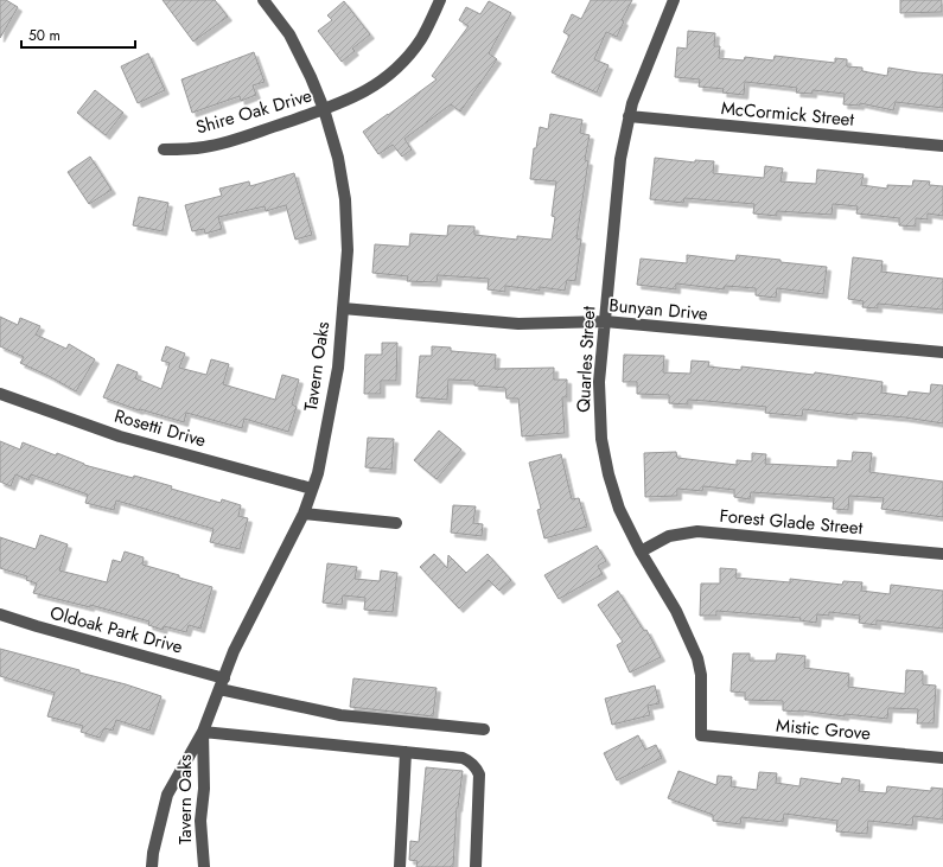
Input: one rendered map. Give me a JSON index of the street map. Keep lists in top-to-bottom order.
{
  "streets": {
    "street": [
      "Shire Oak Drive",
      "McCormick Street",
      "Bunyan Drive",
      "Quarles Street",
      "Tavern Oaks",
      "Rosetti Drive",
      "Forest Glade Street",
      "Oldoak Park Drive",
      "Mistic Grove"
    ]
  },
  "crossings": [
    ["Shire Oak Drive", "Tavern Oaks"],
    ["McCormick Street", "Quarles Street"],
    ["Bunyan Drive", "Quarles Street"],
    ["Bunyan Drive", "Tavern Oaks"],
    ["Quarles Street", "Forest Glade Street"],
    ["Quarles Street", "Mistic Grove"],
    ["Tavern Oaks", "Rosetti Drive"],
    ["Tavern Oaks", "Oldoak Park Drive"]
  ],
  "scale_bar": "50 m"
}
